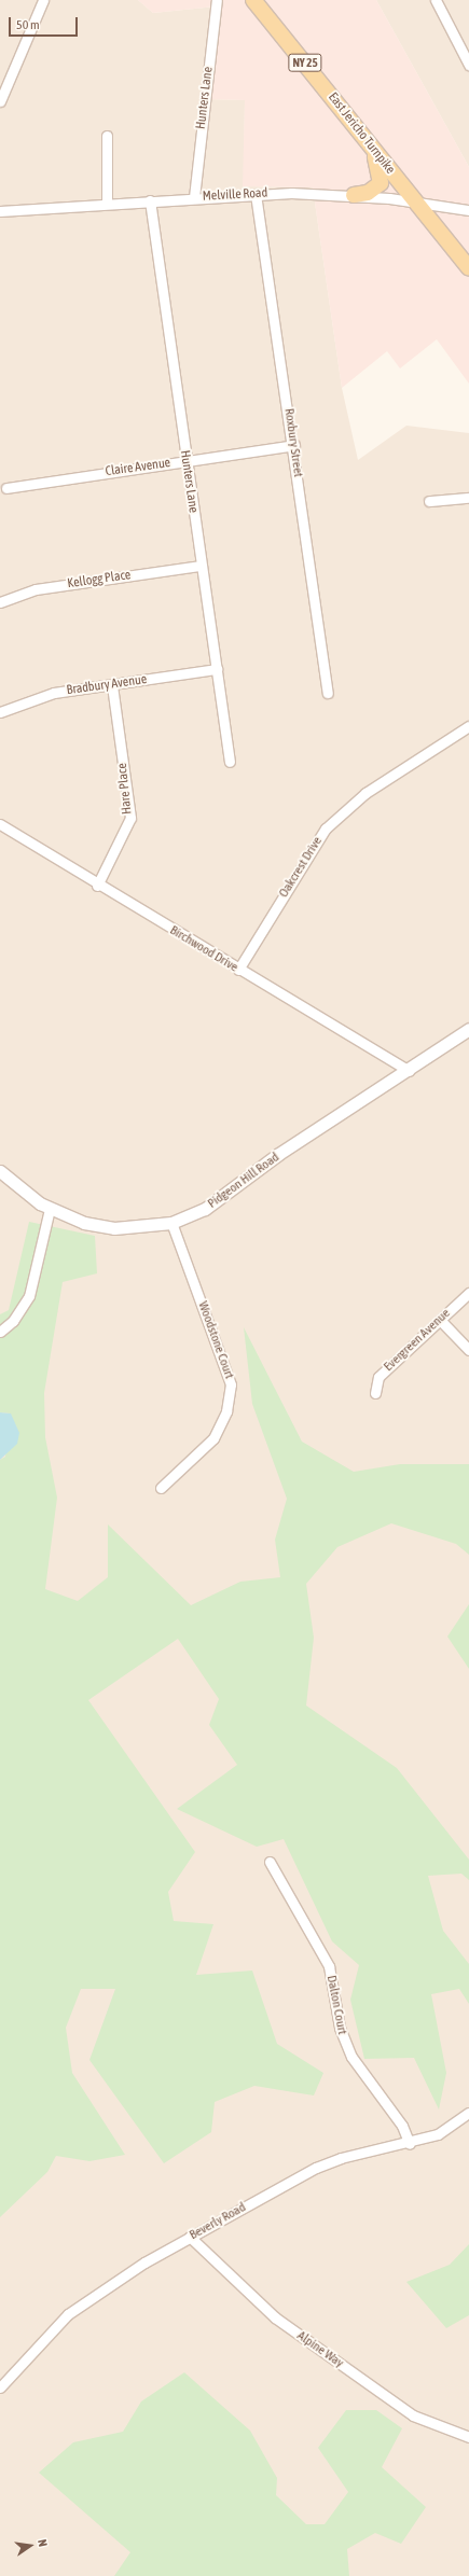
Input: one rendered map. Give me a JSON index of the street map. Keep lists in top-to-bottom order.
{
  "streets": {
    "main road": ["NY 25", "East Jericho Turnpike"],
    "street": [
      "Hunters Lane",
      "Melville Road",
      "Roxbury Street",
      "Claire Avenue",
      "Kellogg Place",
      "Bradbury Avenue",
      "Hare Place",
      "Oakcrest Drive",
      "Birchwood Drive",
      "Pidgeon Hill Road",
      "Woodstone Court",
      "Evergreen Avenue",
      "Dalton Court",
      "Beverly Road",
      "Alpine Way"
    ]
  },
  "crossings": [
    ["Hunters Lane", "Melville Road"],
    ["Hunters Lane", "Claire Avenue"],
    ["Hunters Lane", "Kellogg Place"],
    ["Hunters Lane", "Bradbury Avenue"],
    ["East Jericho Turnpike", "Melville Road"],
    ["Melville Road", "Roxbury Street"],
    ["Roxbury Street", "Claire Avenue"],
    ["Bradbury Avenue", "Hare Place"],
    ["Hare Place", "Birchwood Drive"],
    ["Oakcrest Drive", "Birchwood Drive"],
    ["Birchwood Drive", "Pidgeon Hill Road"],
    ["Pidgeon Hill Road", "Woodstone Court"],
    ["Dalton Court", "Beverly Road"],
    ["Beverly Road", "Alpine Way"]
  ],
  "scale_bar": "50 m",
  "north": "right"
}
